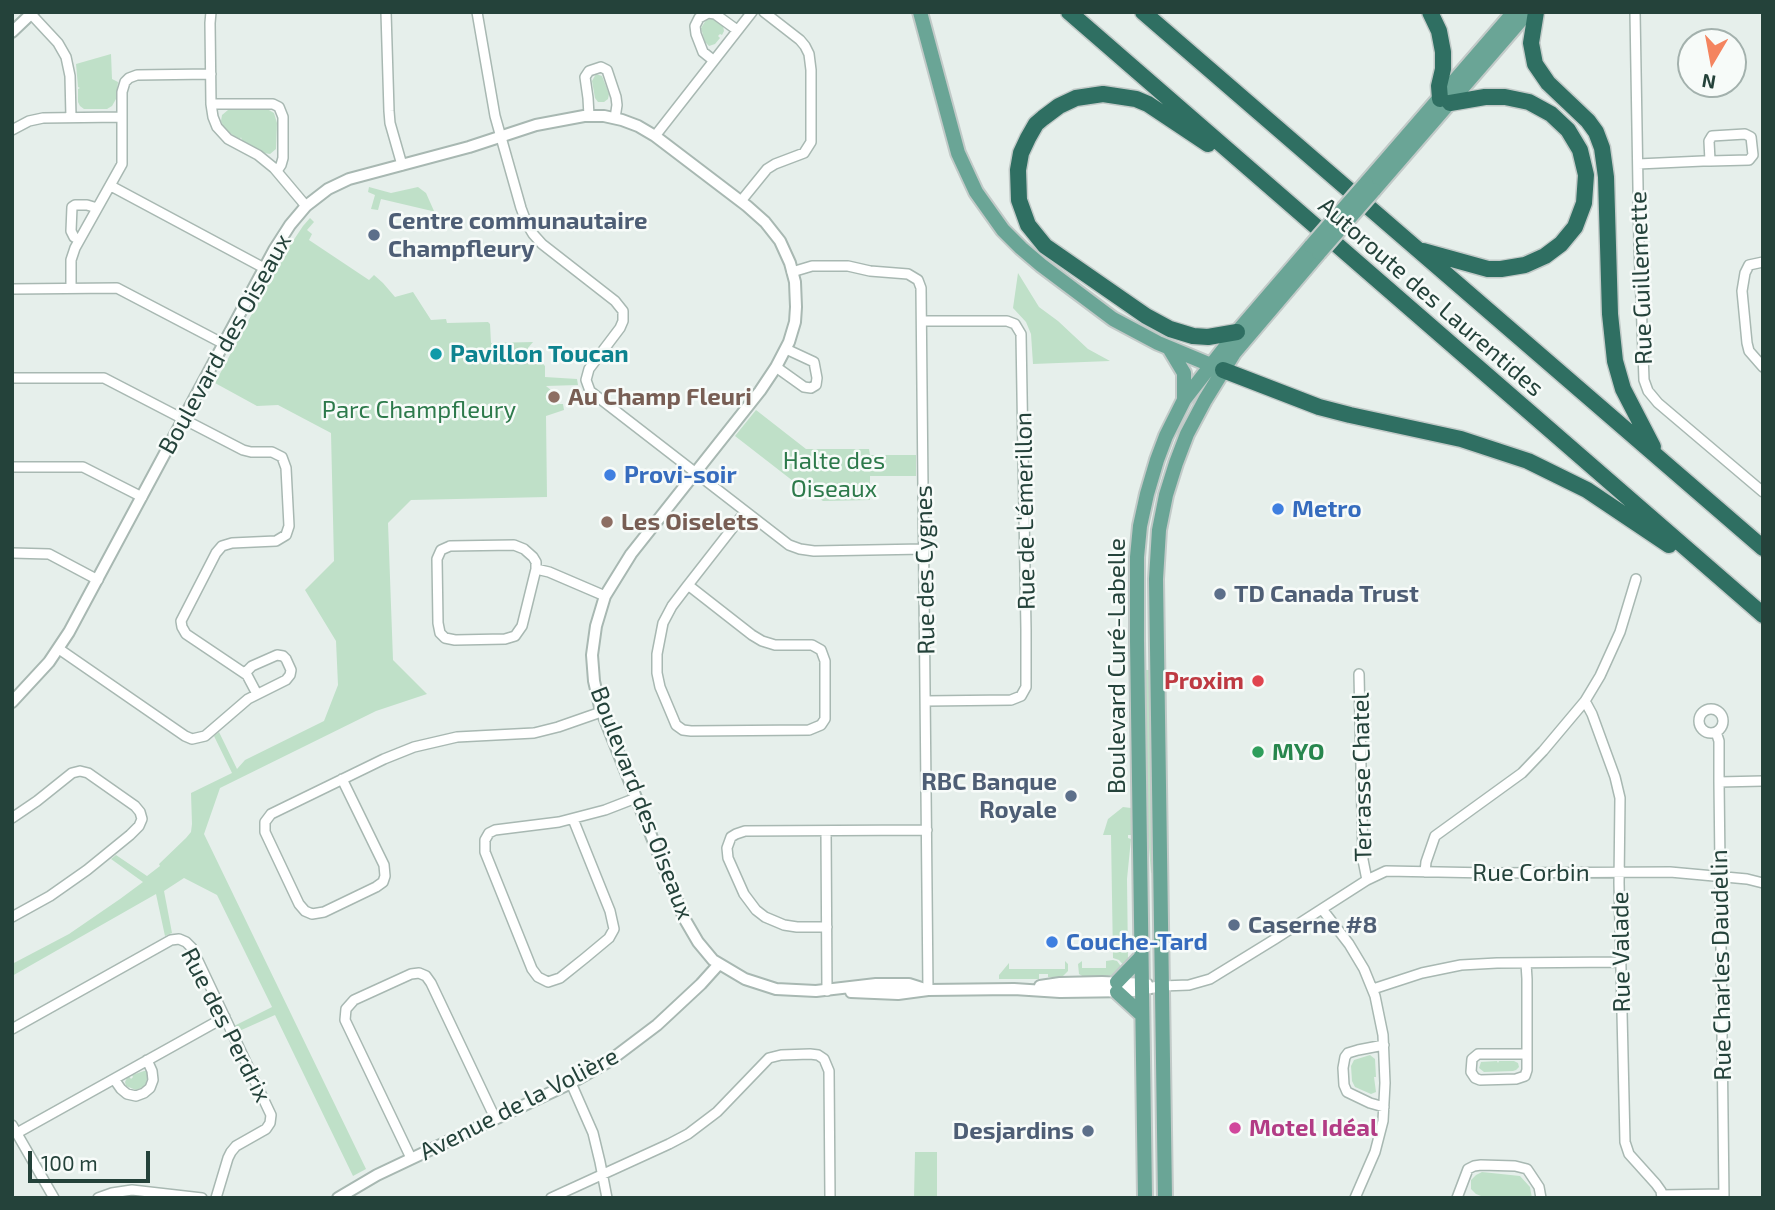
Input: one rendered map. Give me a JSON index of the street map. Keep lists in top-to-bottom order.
{
  "streets": {
    "highway": ["Autoroute des Laurentides"],
    "main road": ["Boulevard Curé-Labelle"],
    "street": [
      "Rue Guillemette",
      "Boulevard des Oiseaux",
      "Rue de L'émerillon",
      "Rue des Cygnes",
      "Terrasse Chatel",
      "Rue Corbin",
      "Rue Valade",
      "Rue Charles Daudelin",
      "Rue des Perdrix",
      "Avenue de la Volière"
    ]
  },
  "crossings": [
    ["Boulevard des Oiseaux", "Rue des Cygnes"],
    ["Boulevard des Oiseaux", "Boulevard Curé-Labelle"],
    ["Boulevard des Oiseaux", "Rue Corbin"],
    ["Boulevard des Oiseaux", "Avenue de la Volière"],
    ["Rue de L'émerillon", "Rue des Cygnes"],
    ["Boulevard Curé-Labelle", "Rue Corbin"],
    ["Terrasse Chatel", "Rue Corbin"],
    ["Rue Corbin", "Rue Valade"],
    ["Rue Corbin", "Rue Charles Daudelin"]
  ],
  "parks": ["Parc Champfleury", "Halte des Oiseaux"],
  "places": [
    "Centre communautaire Champfleury",
    "Pavillon Toucan",
    "Au Champ Fleuri",
    "Provi-soir",
    "Metro",
    "Les Oiselets",
    "TD Canada Trust",
    "Proxim",
    "MYO",
    "RBC Banque Royale",
    "Caserne #8",
    "Couche-Tard",
    "Motel Idéal",
    "Desjardins"
  ],
  "scale_bar": "100 m",
  "north": "bottom"
}
